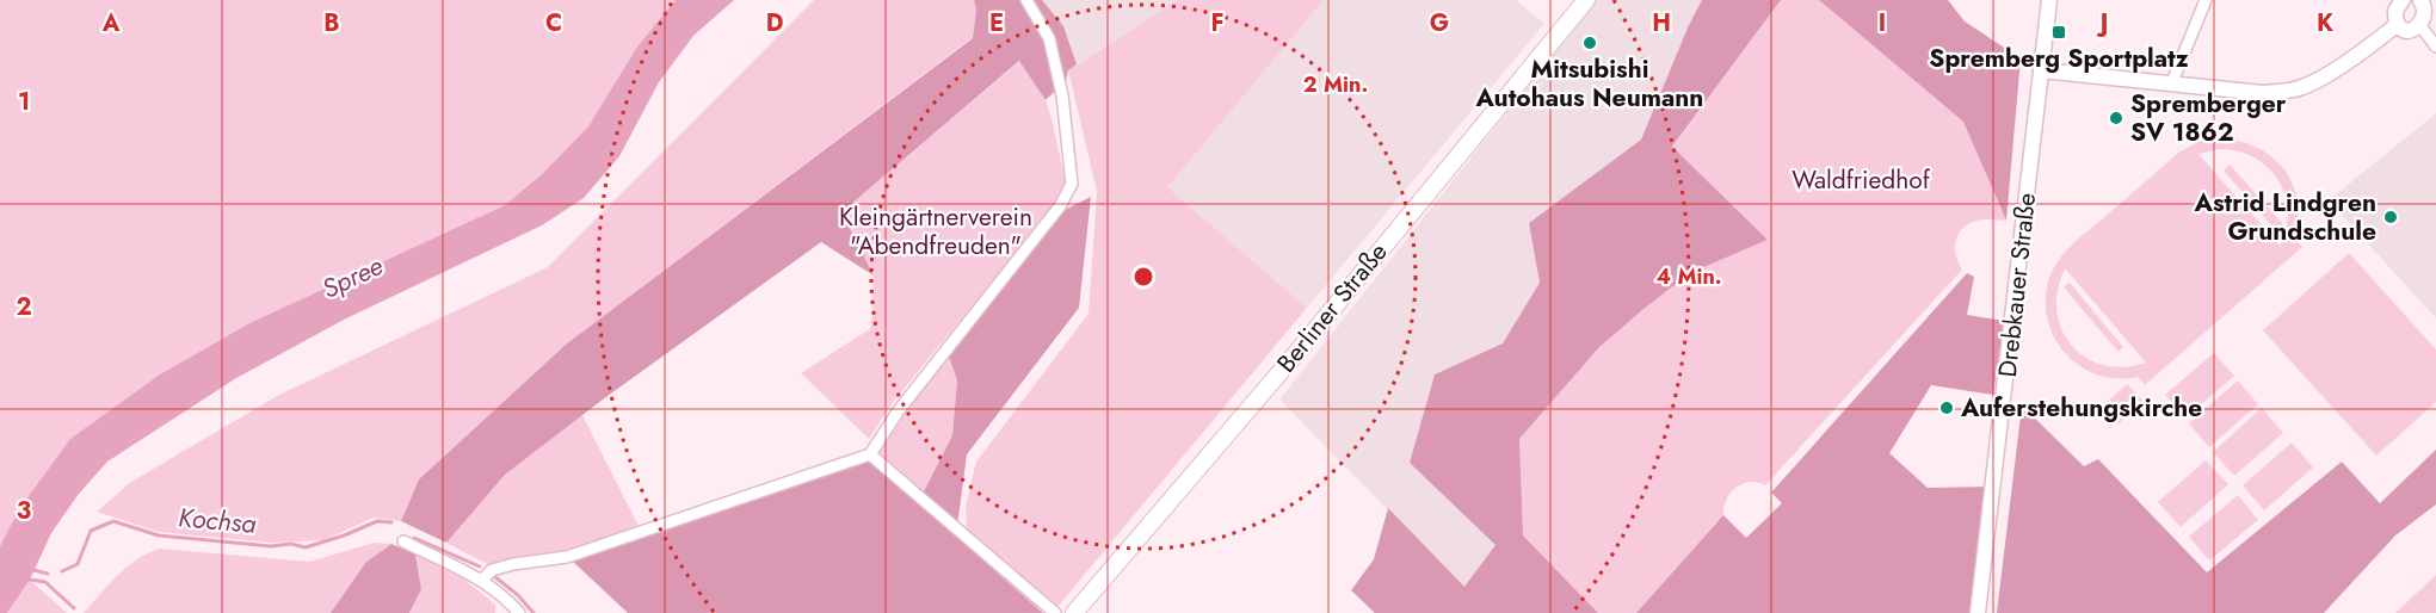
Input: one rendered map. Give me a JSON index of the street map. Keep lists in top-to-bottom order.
{
  "streets": {
    "main road": ["Berliner Straße"],
    "street": ["Drebkauer Straße"]
  },
  "water": ["Spree", "Kochsa"],
  "parks": ["Waldfriedhof", "Kleingärtnerverein \"Abendfreuden\""],
  "places": {
    "transit": ["Spremberg Sportplatz"],
    "other": [
      "Mitsubishi Autohaus Neumann",
      "Spremberger SV 1862",
      "Astrid Lindgren Grundschule",
      "Auferstehungskirche"
    ]
  },
  "grid": {
    "columns": [
      "A",
      "B",
      "C",
      "D",
      "E",
      "F",
      "G",
      "H",
      "I",
      "J",
      "K"
    ],
    "rows": ["1", "2", "3"]
  },
  "rings": ["2 Min.", "4 Min."]
}
